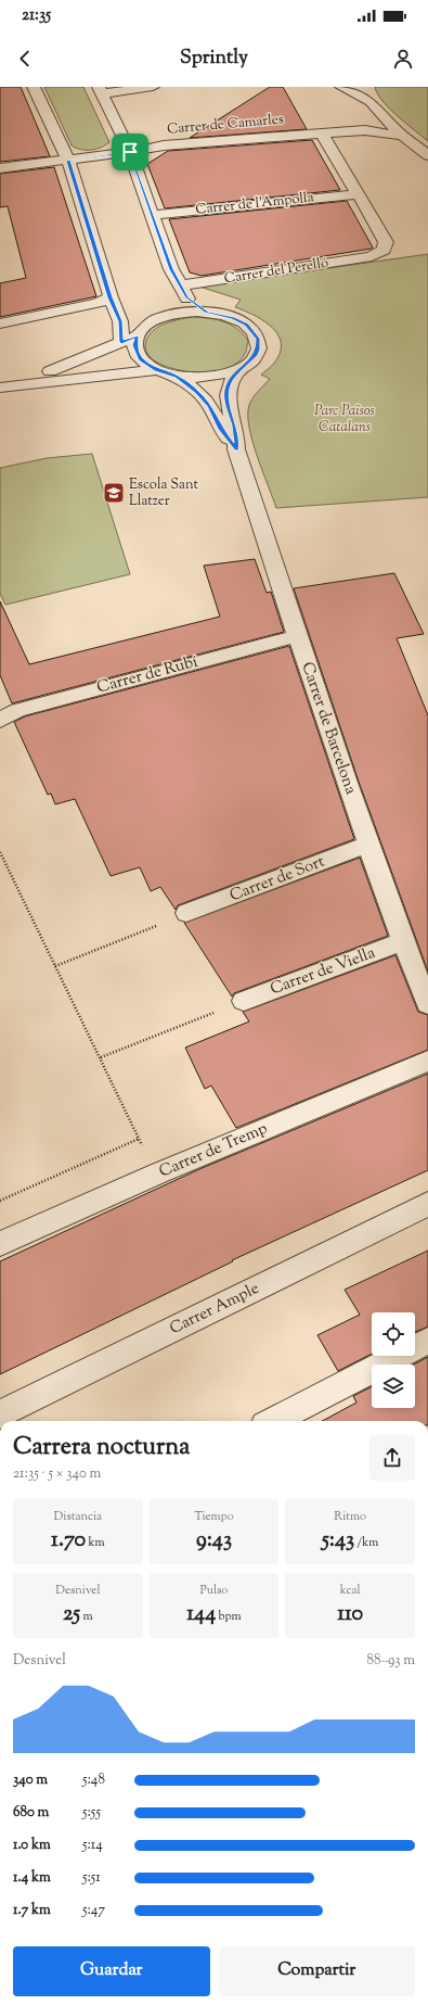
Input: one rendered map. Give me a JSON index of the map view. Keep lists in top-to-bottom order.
{
  "streets": {
    "street": [
      "Carrer de Camarles",
      "Carrer de l'Ampolla",
      "Carrer del Perelló",
      "Carrer de Rubí",
      "Carrer de Barcelona",
      "Carrer de Sort",
      "Carrer de Viella",
      "Carrer de Tremp",
      "Carrer Ample"
    ]
  },
  "crossings": [
    ["Carrer de l'Ampolla", "Carrer del Perelló"],
    ["Carrer de Rubí", "Carrer de Barcelona"],
    ["Carrer de Barcelona", "Carrer de Sort"],
    ["Carrer de Barcelona", "Carrer de Viella"]
  ],
  "parks": ["Parc Països Catalans"],
  "places": {
    "school or university": ["Escola Sant Llatzer"]
  },
  "page": {
    "status": "21:35",
    "header": "Sprintly",
    "heading": ["Carrera nocturna", "21:35 · 5 × 340 m"],
    "stats": [
      ["Distancia", "1.70 km"],
      ["Tiempo", "9:43"],
      ["Ritmo", "5:43 /km"],
      ["Desnivel", "25 m"],
      ["Pulso", "144 bpm"],
      ["kcal", "110"]
    ],
    "chart": ["Desnivel", "88–93 m"],
    "list": [
      {
        "name": "340 m",
        "note": "5:48"
      },
      {
        "name": "680 m",
        "note": "5:55"
      },
      {
        "name": "1.0 km",
        "note": "5:14"
      },
      {
        "name": "1.4 km",
        "note": "5:51"
      },
      {
        "name": "1.7 km",
        "note": "5:47"
      }
    ],
    "buttons": ["Guardar", "Compartir"]
  }
}
